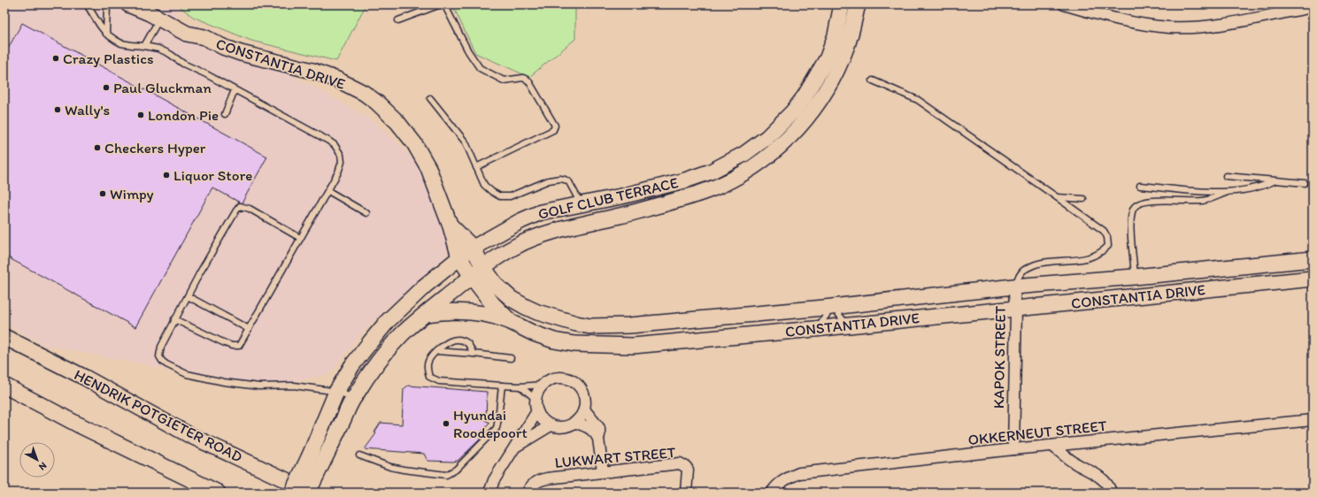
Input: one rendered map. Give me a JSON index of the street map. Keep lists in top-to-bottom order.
{
  "streets": {
    "street": [
      "CONSTANTIA DRIVE",
      "GOLF CLUB TERRACE",
      "KAPOK STREET",
      "HENDRIK POTGIETER ROAD",
      "OKKERNEUT STREET",
      "LUKWART STREET"
    ]
  },
  "crossings": [
    ["CONSTANTIA DRIVE", "GOLF CLUB TERRACE"],
    ["CONSTANTIA DRIVE", "KAPOK STREET"],
    ["KAPOK STREET", "OKKERNEUT STREET"]
  ],
  "places": [
    "Crazy Plastics",
    "Paul Gluckman",
    "Wally's",
    "London Pie",
    "Checkers Hyper",
    "Liquor Store",
    "Wimpy",
    "Hyundai Roodepoort"
  ],
  "north": "bottom right"
}
